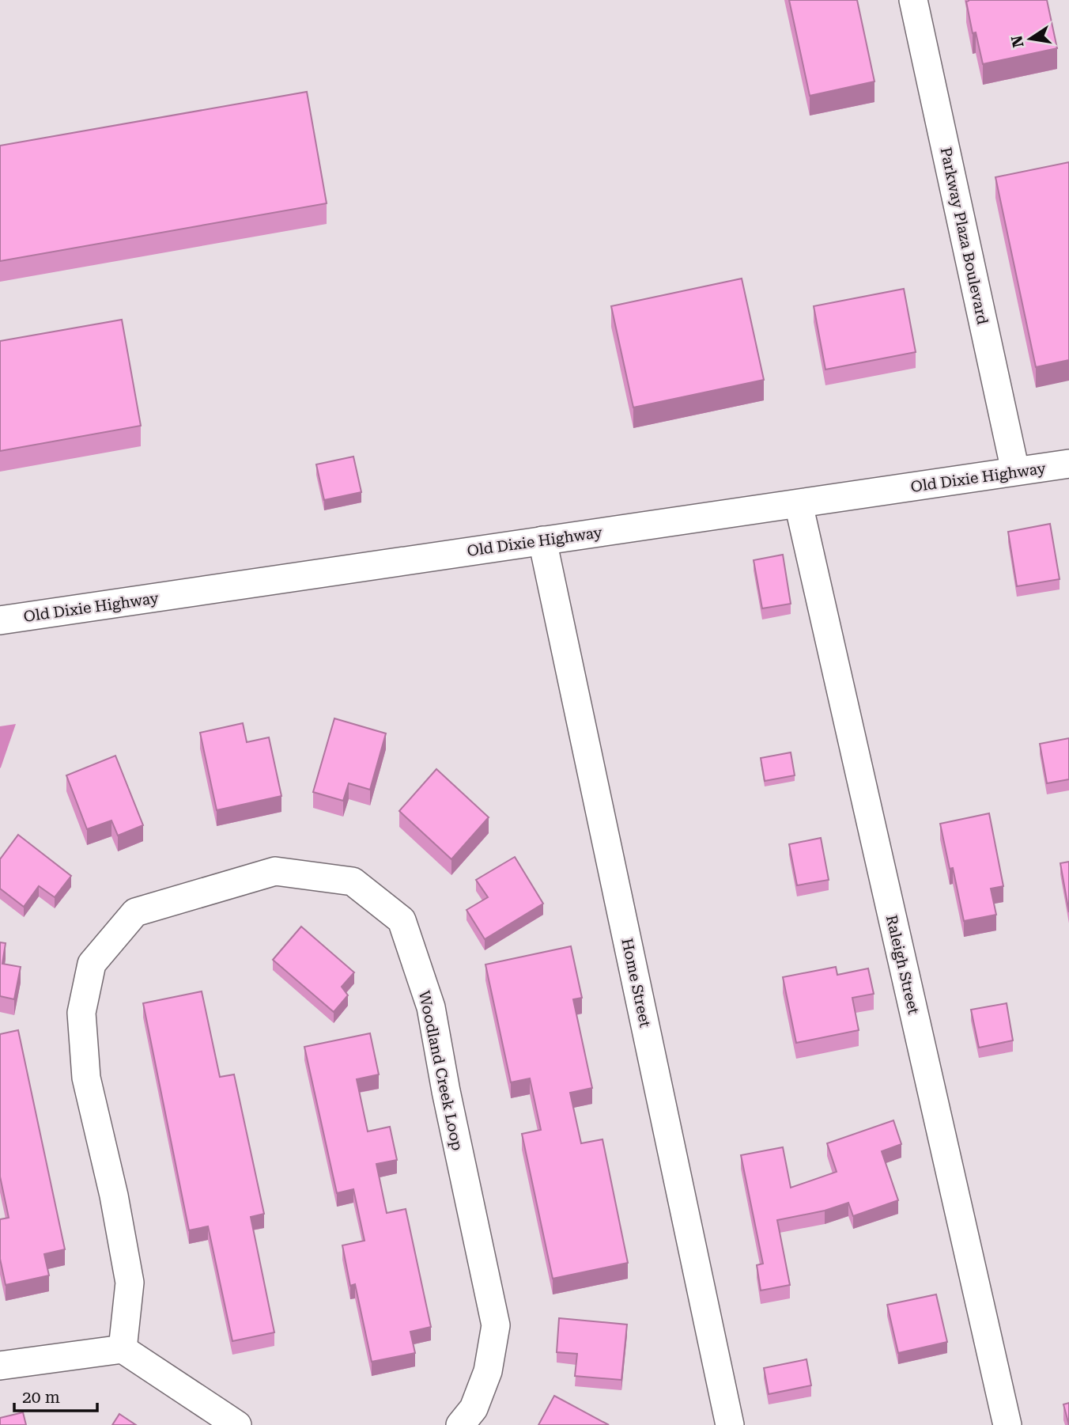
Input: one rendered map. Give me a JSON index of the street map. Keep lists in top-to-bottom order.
{
  "streets": {
    "street": [
      "Parkway Plaza Boulevard",
      "Old Dixie Highway",
      "Raleigh Street",
      "Home Street",
      "Woodland Creek Loop"
    ]
  },
  "crossings": [
    ["Parkway Plaza Boulevard", "Old Dixie Highway"],
    ["Old Dixie Highway", "Raleigh Street"],
    ["Old Dixie Highway", "Home Street"]
  ],
  "scale_bar": "20 m",
  "north": "left"
}
